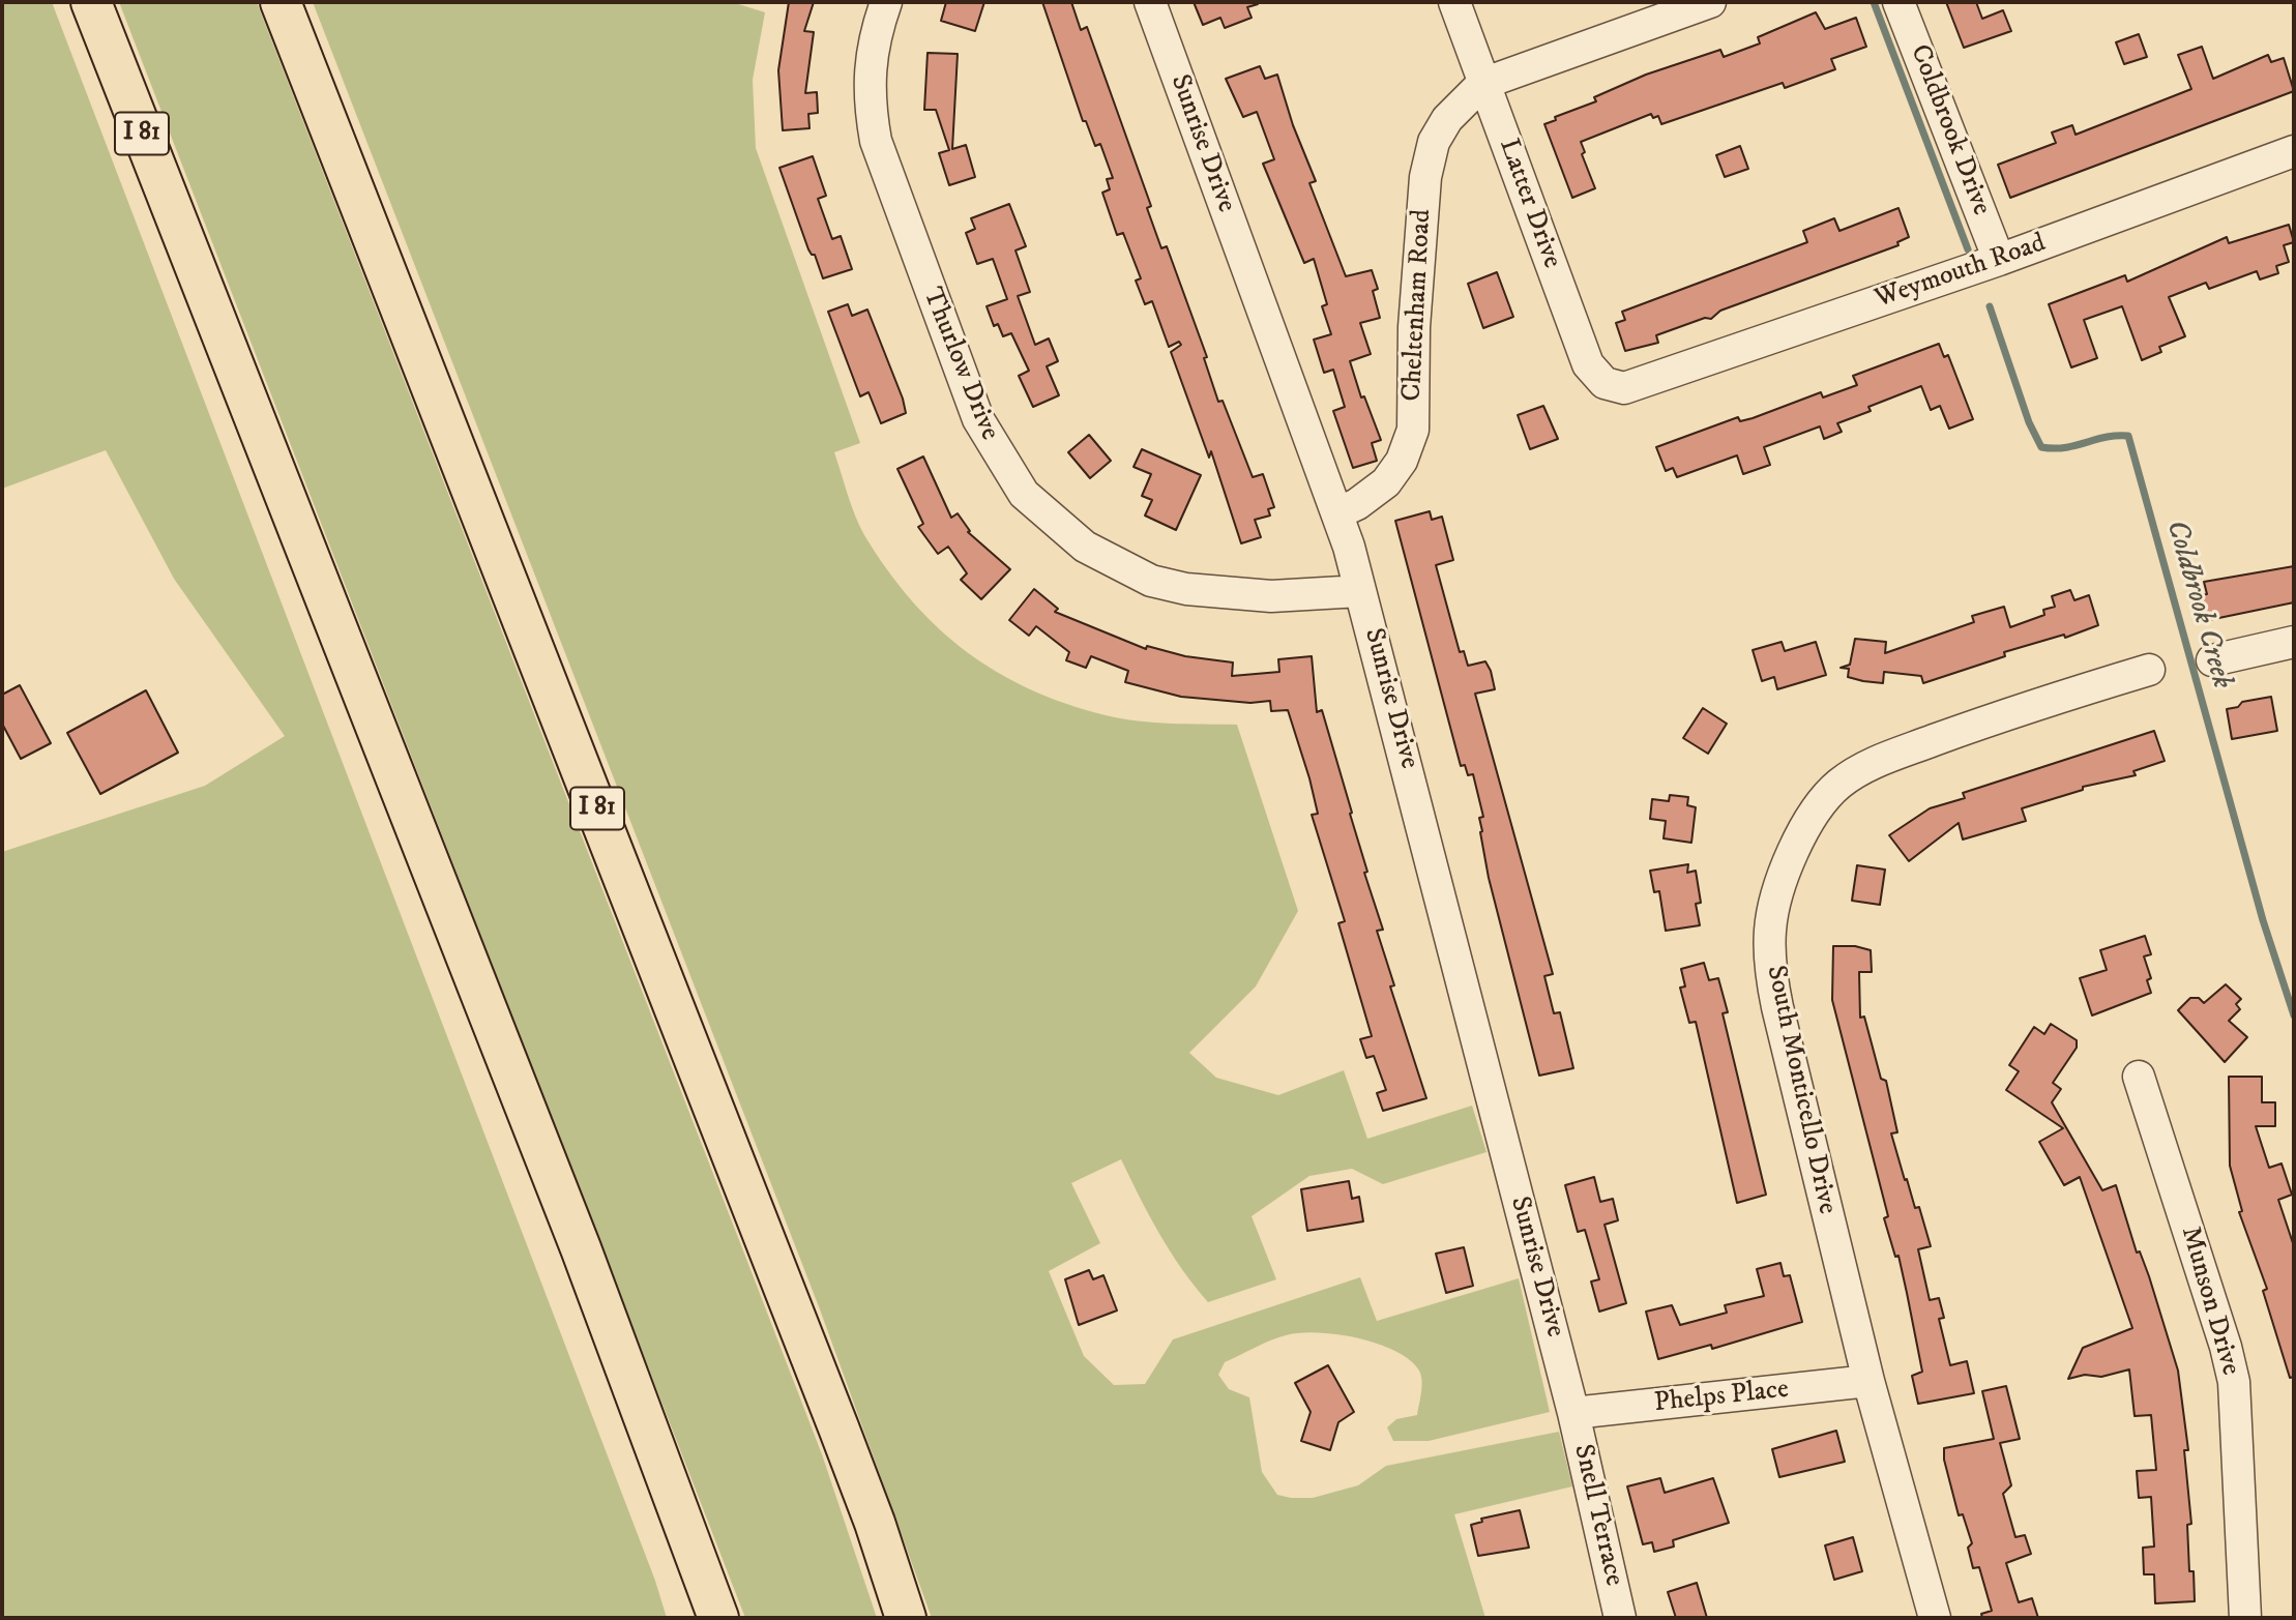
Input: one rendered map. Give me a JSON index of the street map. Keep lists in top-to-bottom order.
{
  "streets": {
    "highway": ["I 81"],
    "street": [
      "Coldbrook Drive",
      "Sunrise Drive",
      "Latter Drive",
      "Weymouth Road",
      "Cheltenham Road",
      "Thurlow Drive",
      "South Monticello Drive",
      "Munson Drive",
      "Phelps Place",
      "Snell Terrace"
    ]
  },
  "crossings": [
    ["Coldbrook Drive", "Weymouth Road"],
    ["Sunrise Drive", "Cheltenham Road"],
    ["Sunrise Drive", "Thurlow Drive"],
    ["Sunrise Drive", "Phelps Place"],
    ["Sunrise Drive", "Snell Terrace"],
    ["Latter Drive", "Weymouth Road"],
    ["Latter Drive", "Cheltenham Road"],
    ["South Monticello Drive", "Phelps Place"],
    ["Phelps Place", "Snell Terrace"]
  ],
  "water": ["Coldbrook Creek"]
}
